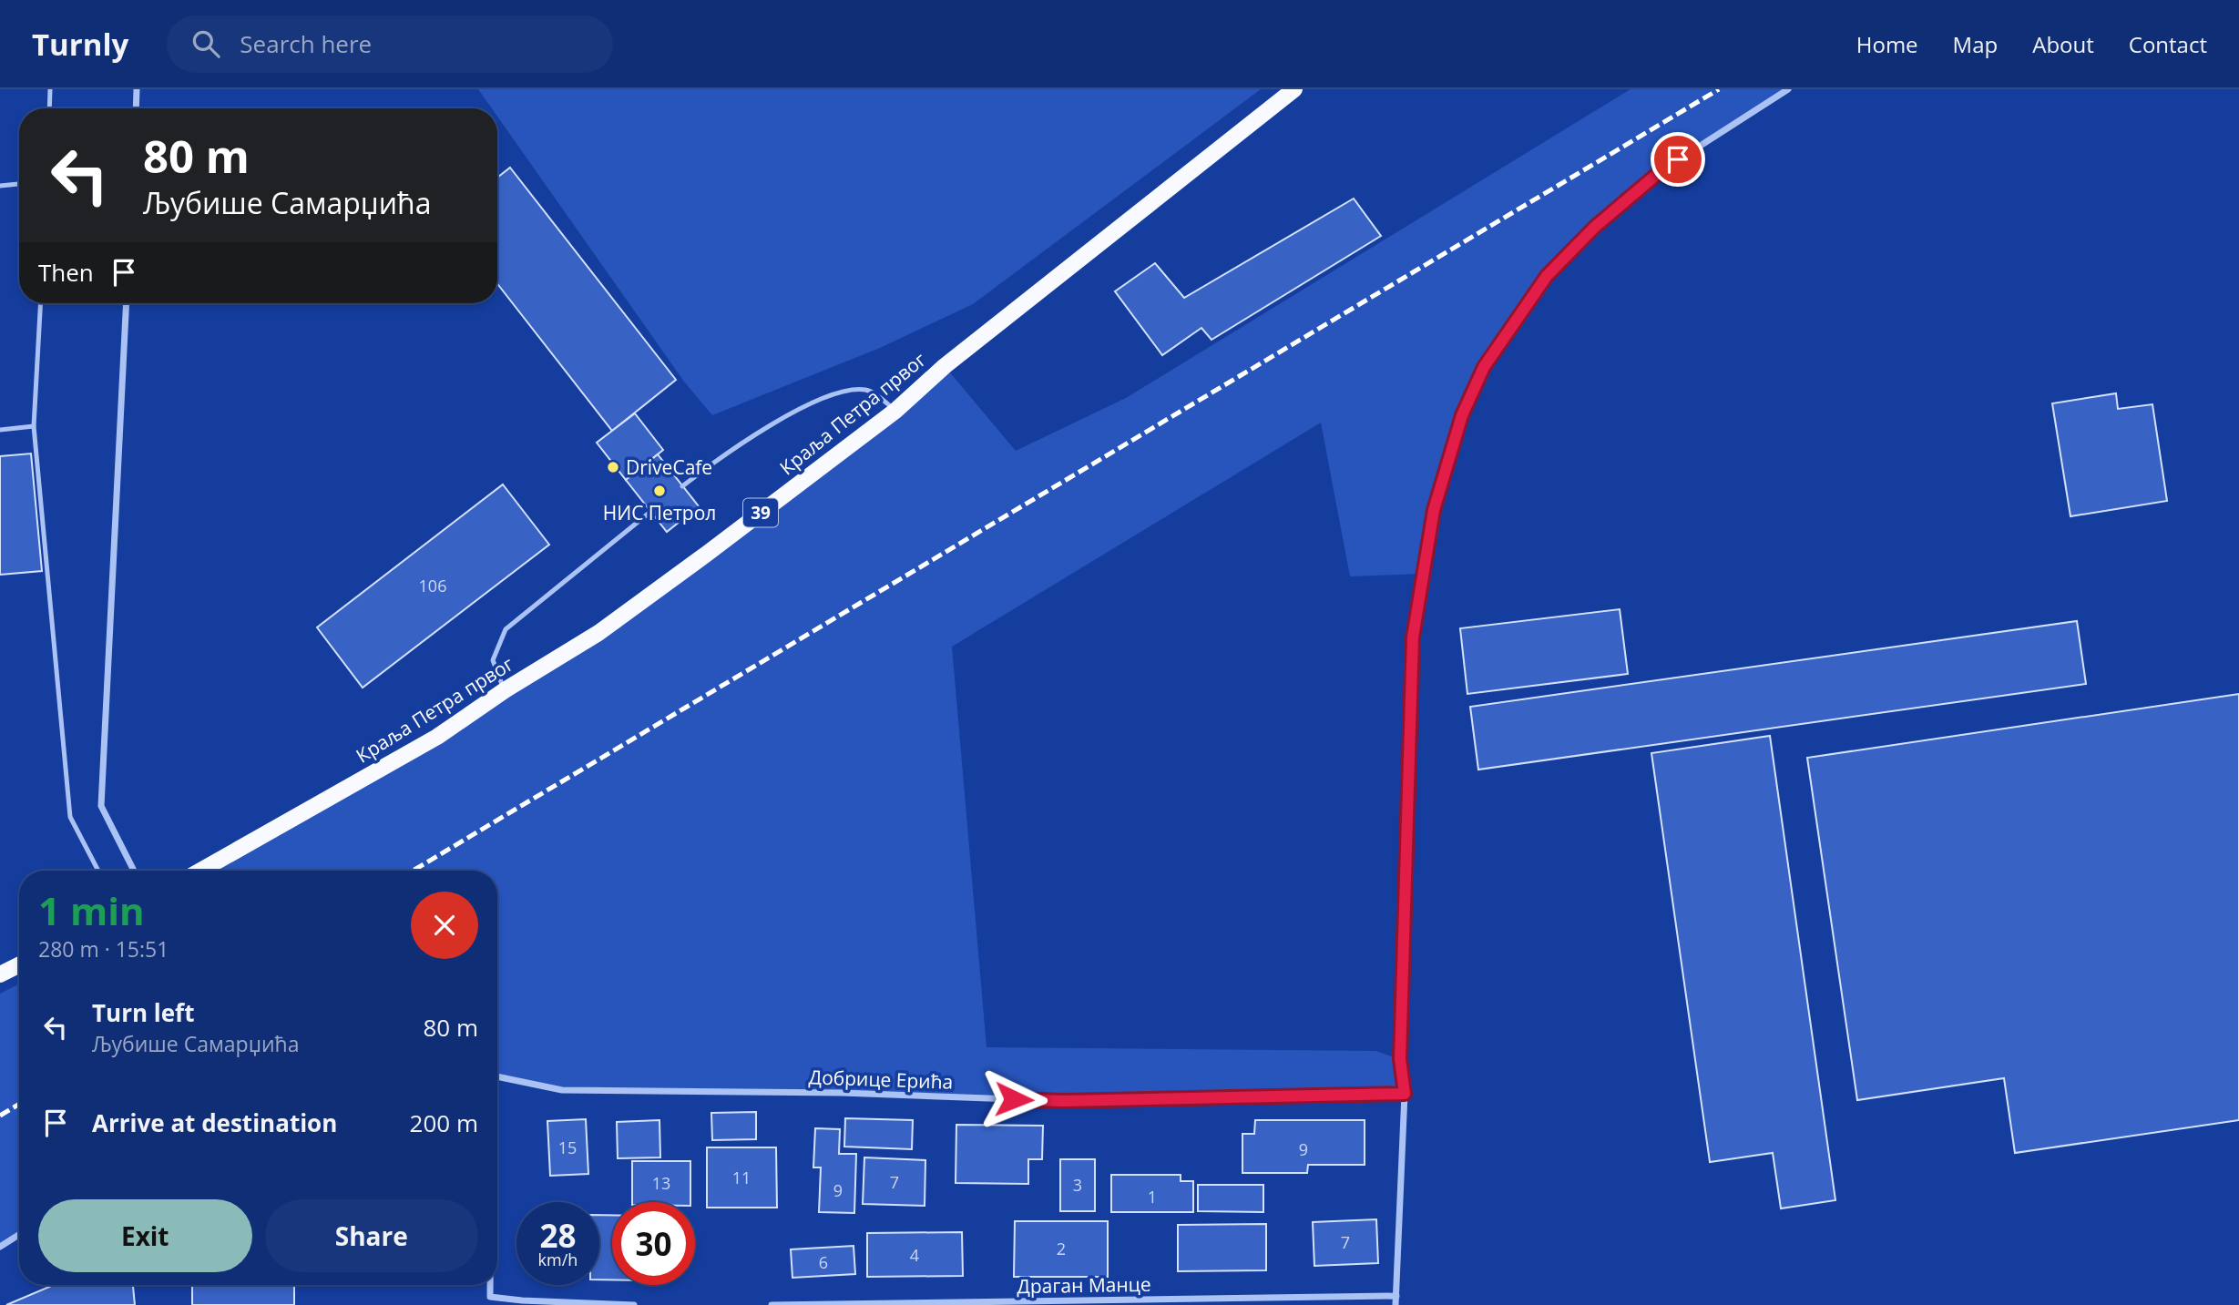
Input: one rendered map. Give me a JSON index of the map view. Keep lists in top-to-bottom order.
{
  "streets": {
    "main road": ["Краља Петра првог", "39"],
    "street": ["Добрице Ерића", "Драган Манце"]
  },
  "places": ["DriveCafe", "НИС Петрол"],
  "house_numbers": [
    "106",
    "15",
    "9",
    "11",
    "7",
    "13",
    "3",
    "9",
    "1",
    "7",
    "2",
    "4",
    "6"
  ],
  "page": {
    "header": "Turnly",
    "search": "Search here",
    "nav": [
      "Home",
      "Map",
      "About",
      "Contact"
    ],
    "turn": ["80 m", "Љубише Самарџића"],
    "then": "Then",
    "heading": ["1 min", "280 m · 15:51"],
    "list": [
      {
        "name": "Turn left",
        "note": "Љубише Самарџића",
        "value": "80 m"
      },
      {
        "name": "Arrive at destination",
        "value": "200 m"
      }
    ],
    "buttons": ["Exit", "Share"],
    "speed": "28 km/h",
    "limit": "30"
  }
}
